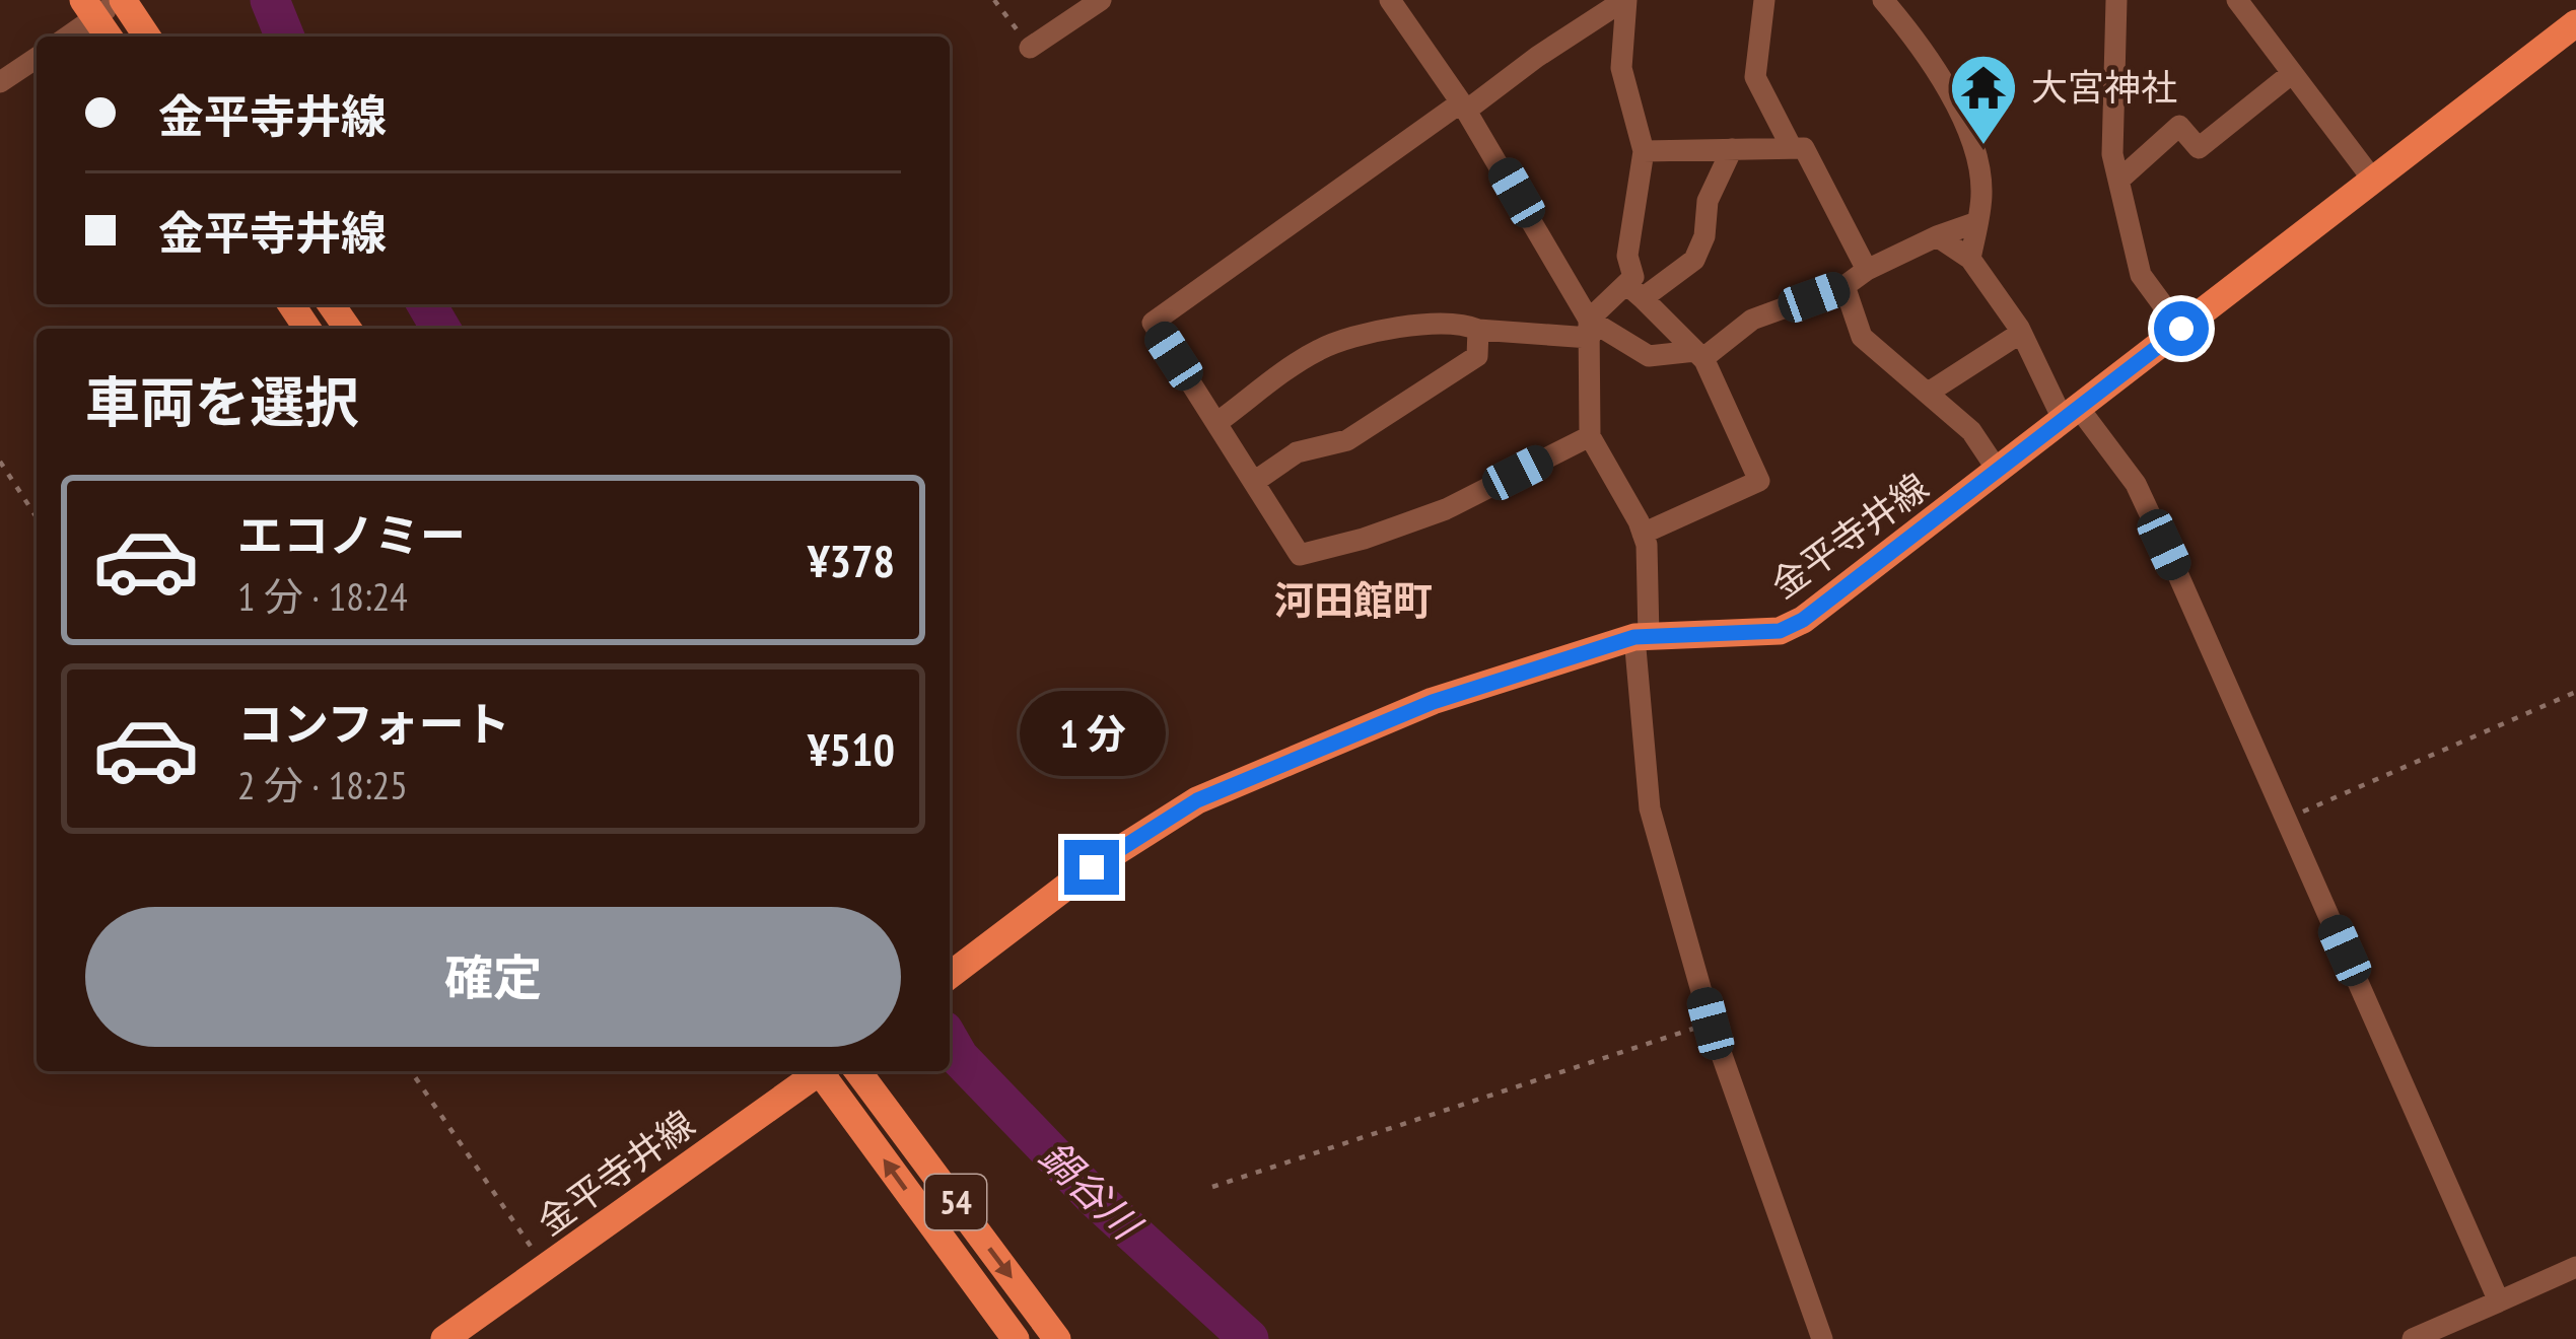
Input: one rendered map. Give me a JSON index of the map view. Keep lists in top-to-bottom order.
{
  "streets": {
    "main road": ["金平寺井線", "54"]
  },
  "districts": ["河田館町"],
  "water": ["鍋谷川"],
  "places": {
    "temple": ["大宮神社"]
  },
  "page": {
    "banner": ["金平寺井線", "金平寺井線"],
    "heading": "車両を選択",
    "list": [
      {
        "name": "エコノミー",
        "note": "1 分 · 18:24",
        "value": "¥378"
      },
      {
        "name": "コンフォート",
        "note": "2 分 · 18:25",
        "value": "¥510"
      }
    ],
    "bubble": "1 分",
    "buttons": "確定"
  }
}
